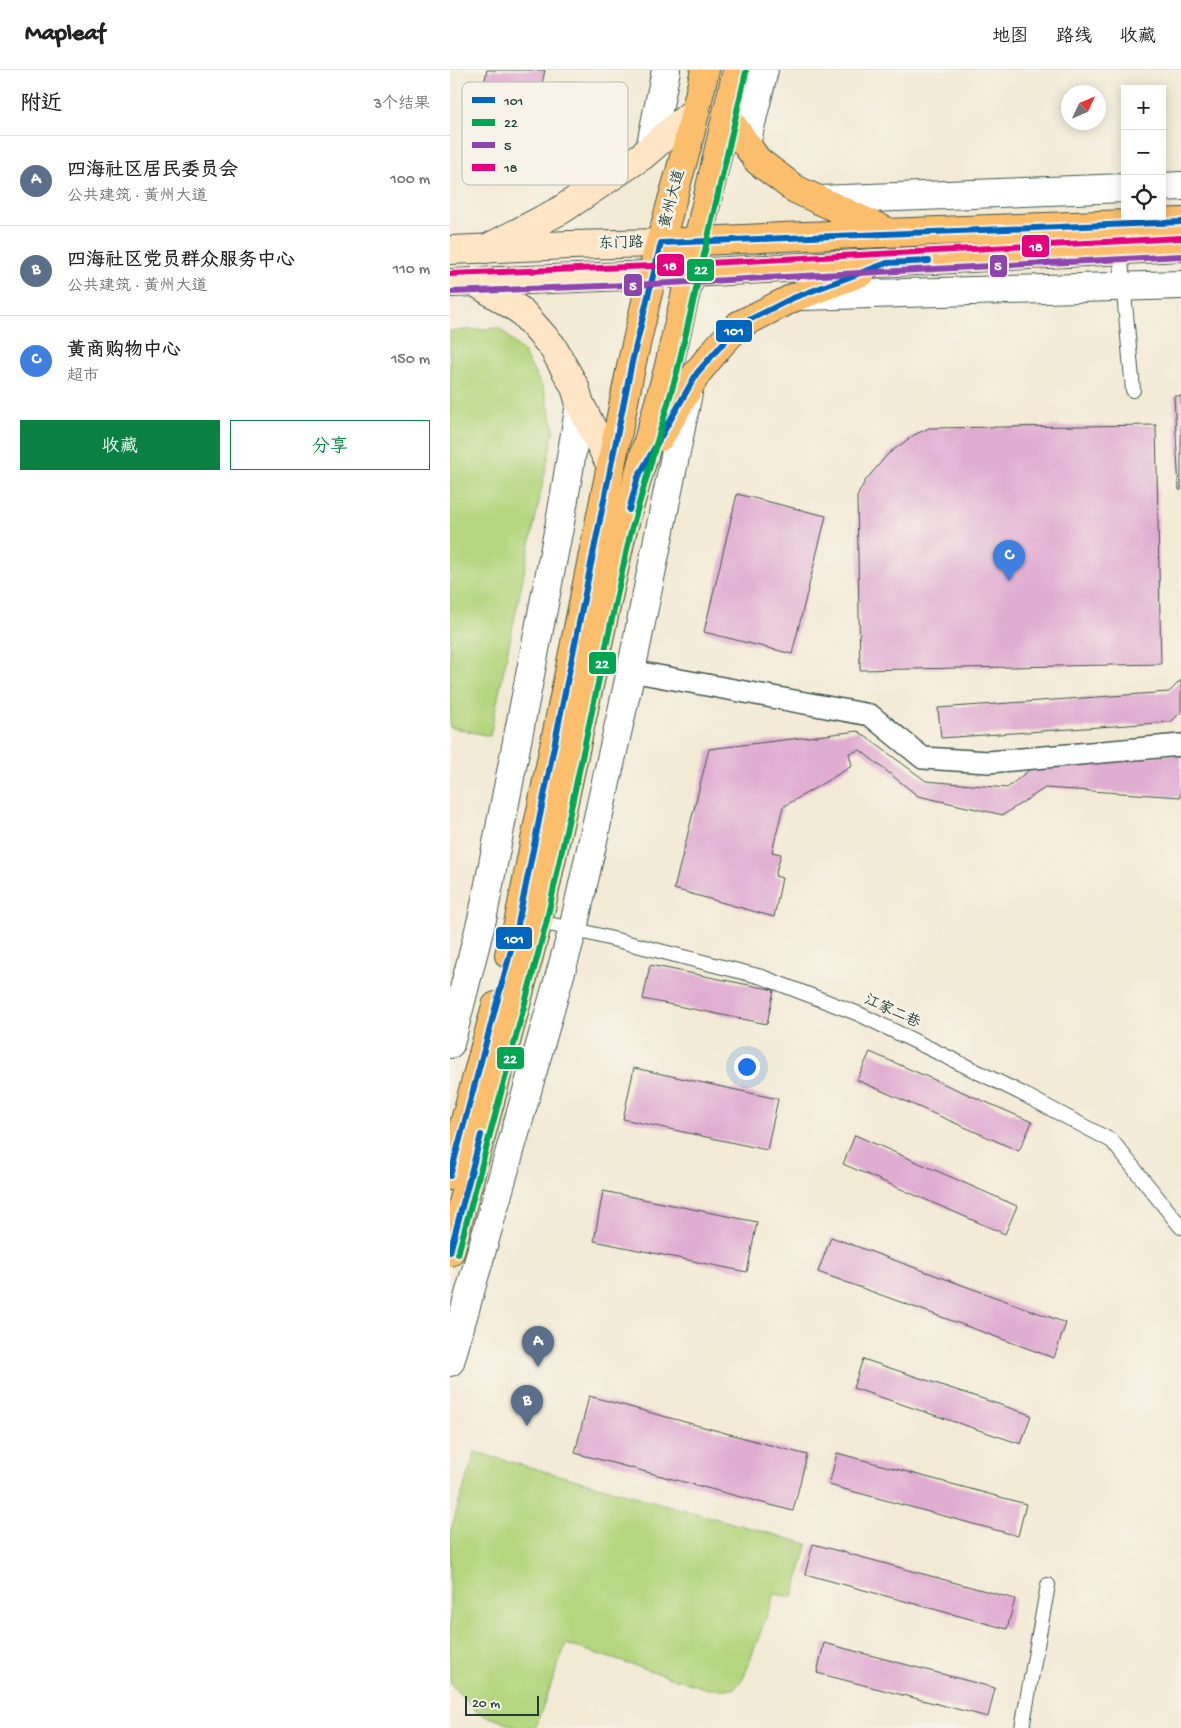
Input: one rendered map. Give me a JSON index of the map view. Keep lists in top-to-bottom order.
{
  "streets": {
    "main road": ["黄州大道", "东门路"],
    "lane": ["江家二巷"]
  },
  "crossings": [
    ["黄州大道", "东门路"]
  ],
  "lines": [
    "transit line 22",
    "transit line 101",
    "transit line 18",
    "transit line 5"
  ],
  "legend": [
    "101",
    "22",
    "5",
    "18"
  ],
  "scale_bar": "20 m",
  "north": "top right",
  "page": {
    "header": "Mapleaf",
    "nav": ["地图", "路线", "收藏"],
    "heading": ["附近", "3个结果"],
    "map_buttons": ["+", "−"],
    "list": [
      {
        "mark": "A",
        "name": "四海社区居民委员会",
        "note": "公共建筑 · 黄州大道",
        "value": "100 m"
      },
      {
        "mark": "B",
        "name": "四海社区党员群众服务中心",
        "note": "公共建筑 · 黄州大道",
        "value": "110 m"
      },
      {
        "mark": "C",
        "name": "黄商购物中心",
        "note": "超市",
        "value": "150 m"
      }
    ],
    "buttons": ["收藏", "分享"],
    "pins": ["C", "A", "B"],
    "scale": "20 m"
  }
}
